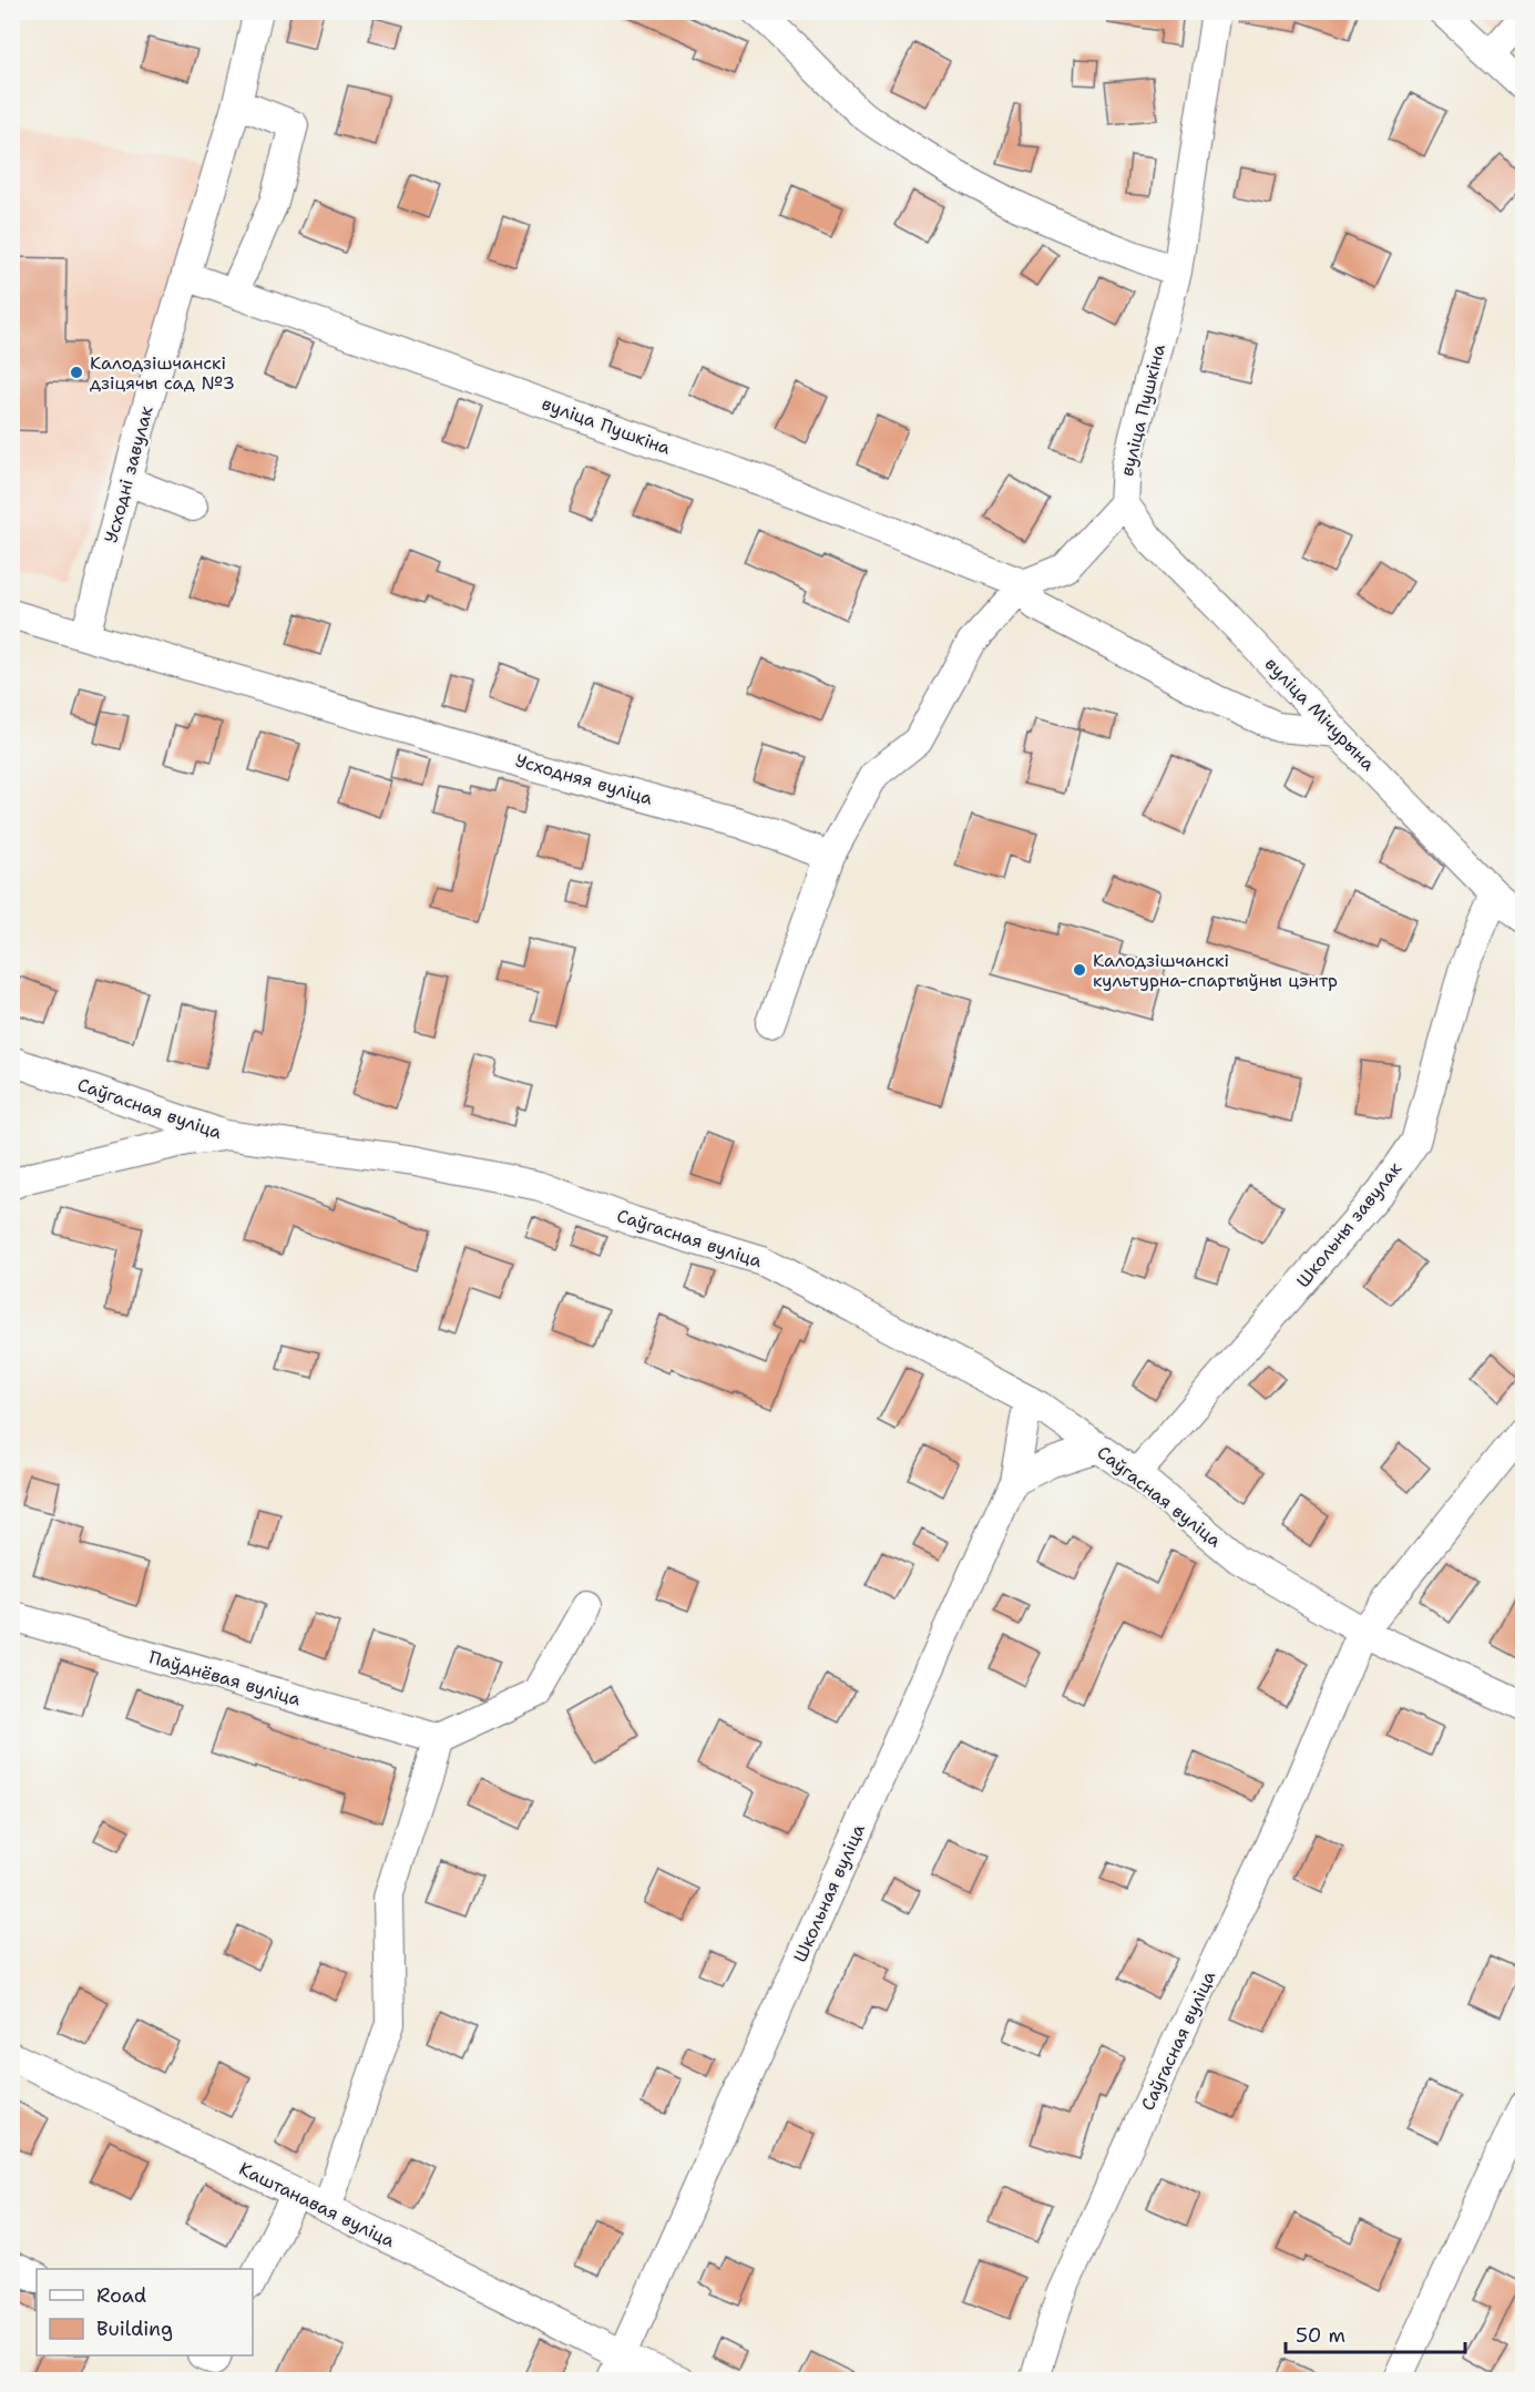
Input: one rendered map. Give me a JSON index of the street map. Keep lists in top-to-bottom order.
{
  "streets": {
    "street": [
      "вуліца Пушкіна",
      "Усходні завулак",
      "вуліца Мічурына",
      "Усходняя вуліца",
      "Саўгасная вуліца",
      "Школьны завулак",
      "Паўднёвая вуліца",
      "Школьная вуліца",
      "Каштанавая вуліца"
    ]
  },
  "crossings": [
    ["вуліца Пушкіна", "Усходні завулак"],
    ["вуліца Пушкіна", "вуліца Мічурына"],
    ["Усходні завулак", "Усходняя вуліца"],
    ["вуліца Мічурына", "Школьны завулак"],
    ["Саўгасная вуліца", "Школьны завулак"],
    ["Саўгасная вуліца", "Школьная вуліца"],
    ["Школьная вуліца", "Каштанавая вуліца"]
  ],
  "places": ["Калодзішчанскі дзіцячы сад №3", "Калодзішчанскі культурна-спартыўны цэнтр"],
  "legend": ["Road", "Building"],
  "scale_bar": "50 m"
}
